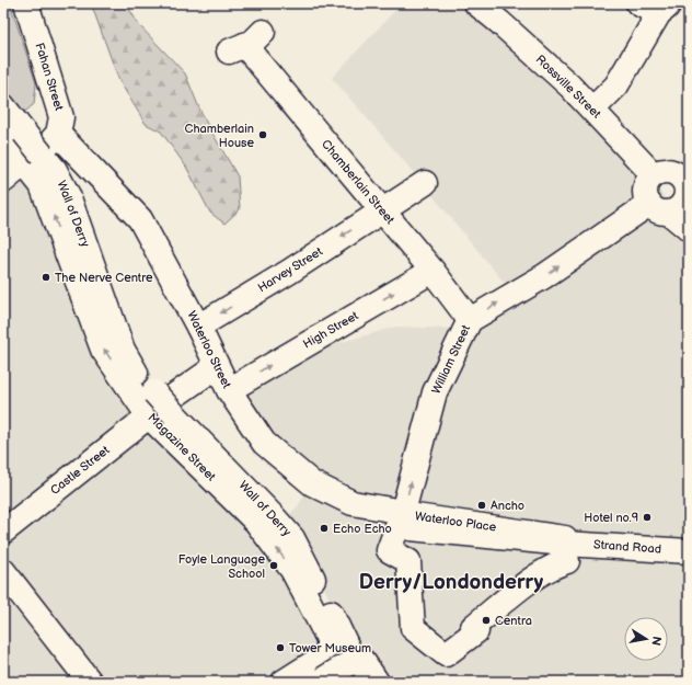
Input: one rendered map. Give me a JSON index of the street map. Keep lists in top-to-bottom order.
{
  "streets": {
    "street": [
      "Fahan Street",
      "Rossville Street",
      "Chamberlain Street",
      "Wall of Derry",
      "Harvey Street",
      "High Street",
      "Waterloo Street",
      "William Street",
      "Castle Street",
      "Waterloo Place",
      "Strand Road"
    ]
  },
  "crossings": [
    ["Fahan Street", "Wall of Derry"],
    ["Fahan Street", "Waterloo Street"],
    ["Rossville Street", "William Street"],
    ["Chamberlain Street", "Harvey Street"],
    ["Chamberlain Street", "High Street"],
    ["Chamberlain Street", "William Street"],
    ["Wall of Derry", "Waterloo Street"],
    ["Wall of Derry", "Castle Street"],
    ["Harvey Street", "Waterloo Street"],
    ["High Street", "Waterloo Street"],
    ["Waterloo Street", "William Street"],
    ["Waterloo Street", "Castle Street"],
    ["Waterloo Street", "Waterloo Place"],
    ["William Street", "Waterloo Place"],
    ["Waterloo Place", "Strand Road"]
  ],
  "one_way": ["Harvey Street", "High Street", "William Street"],
  "districts": ["Derry/Londonderry"],
  "places": [
    "Chamberlain House",
    "The Nerve Centre",
    "Ancho",
    "Hotel no.9",
    "Echo Echo",
    "Foyle Language School",
    "Centra",
    "Tower Museum"
  ],
  "north": "right"
}
